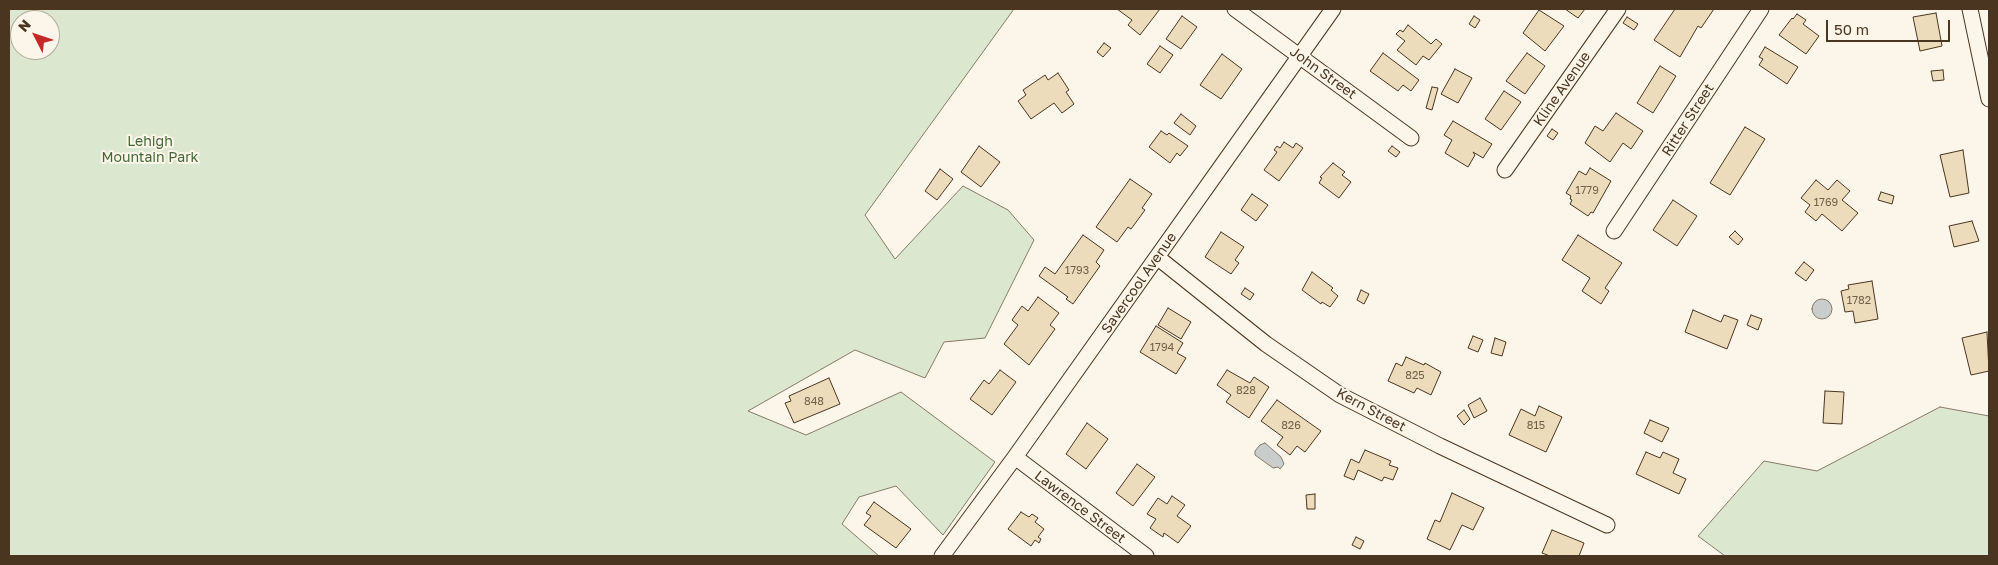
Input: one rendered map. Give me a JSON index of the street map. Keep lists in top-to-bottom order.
{
  "streets": {
    "street": [
      "John Street",
      "Kline Avenue",
      "Ritter Street",
      "Savercool Avenue",
      "Kern Street",
      "Lawrence Street"
    ]
  },
  "crossings": [
    ["John Street", "Savercool Avenue"],
    ["Savercool Avenue", "Kern Street"],
    ["Savercool Avenue", "Lawrence Street"]
  ],
  "parks": ["Lehigh Mountain Park"],
  "house_numbers": [
    "1779",
    "1769",
    "1793",
    "1782",
    "1794",
    "825",
    "828",
    "848",
    "826",
    "815"
  ],
  "scale_bar": "50 m",
  "north": "top left"
}
